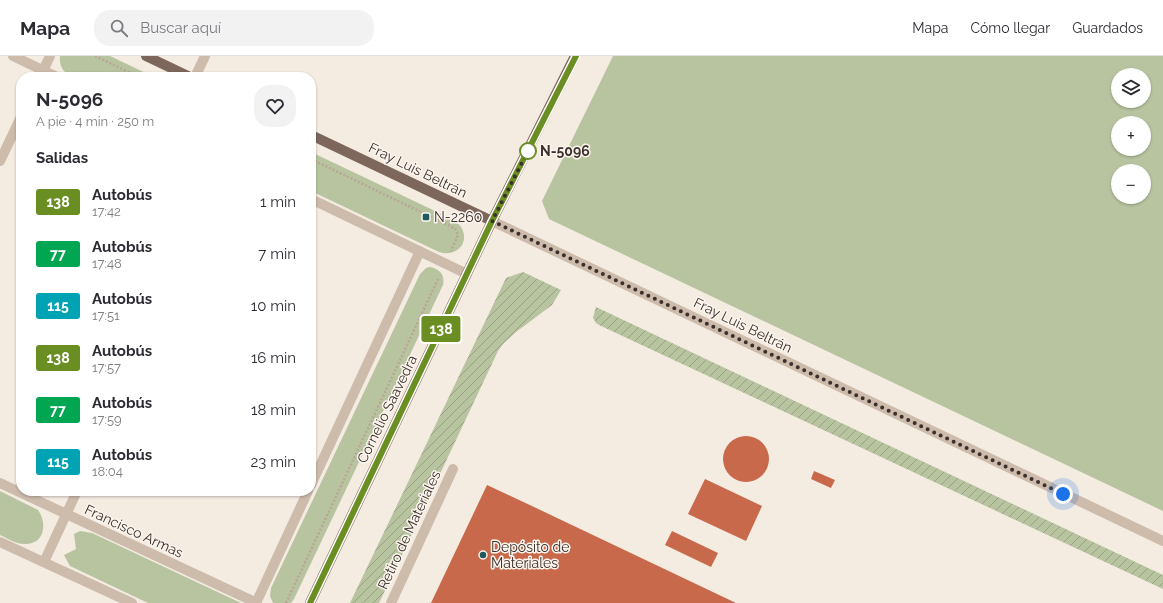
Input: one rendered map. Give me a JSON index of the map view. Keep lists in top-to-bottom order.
{
  "streets": {
    "main road": ["Fray Luis Beltrán", "Cornelio Saavedra"],
    "street": ["Retiro de Materiales", "Francisco Armas"]
  },
  "crossings": [
    ["Fray Luis Beltrán", "Cornelio Saavedra"]
  ],
  "places": {
    "other": ["N-5096", "Depósito de Materiales"],
    "transit": ["N-2260"]
  },
  "lines": ["bus line 138"],
  "page": {
    "header": "Mapa",
    "search": "Buscar aquí",
    "nav": ["Mapa", "Cómo llegar", "Guardados"],
    "on_map": "138",
    "map_buttons": ["+", "−"],
    "heading": [
      ["N-5096", "A pie · 4 min · 250 m"],
      "Salidas"
    ],
    "list": [
      {
        "mark": "138",
        "name": "Autobús",
        "note": "17:42",
        "value": "1 min"
      },
      {
        "mark": "77",
        "name": "Autobús",
        "note": "17:48",
        "value": "7 min"
      },
      {
        "mark": "115",
        "name": "Autobús",
        "note": "17:51",
        "value": "10 min"
      },
      {
        "mark": "138",
        "name": "Autobús",
        "note": "17:57",
        "value": "16 min"
      },
      {
        "mark": "77",
        "name": "Autobús",
        "note": "17:59",
        "value": "18 min"
      },
      {
        "mark": "115",
        "name": "Autobús",
        "note": "18:04",
        "value": "23 min"
      }
    ]
  }
}
